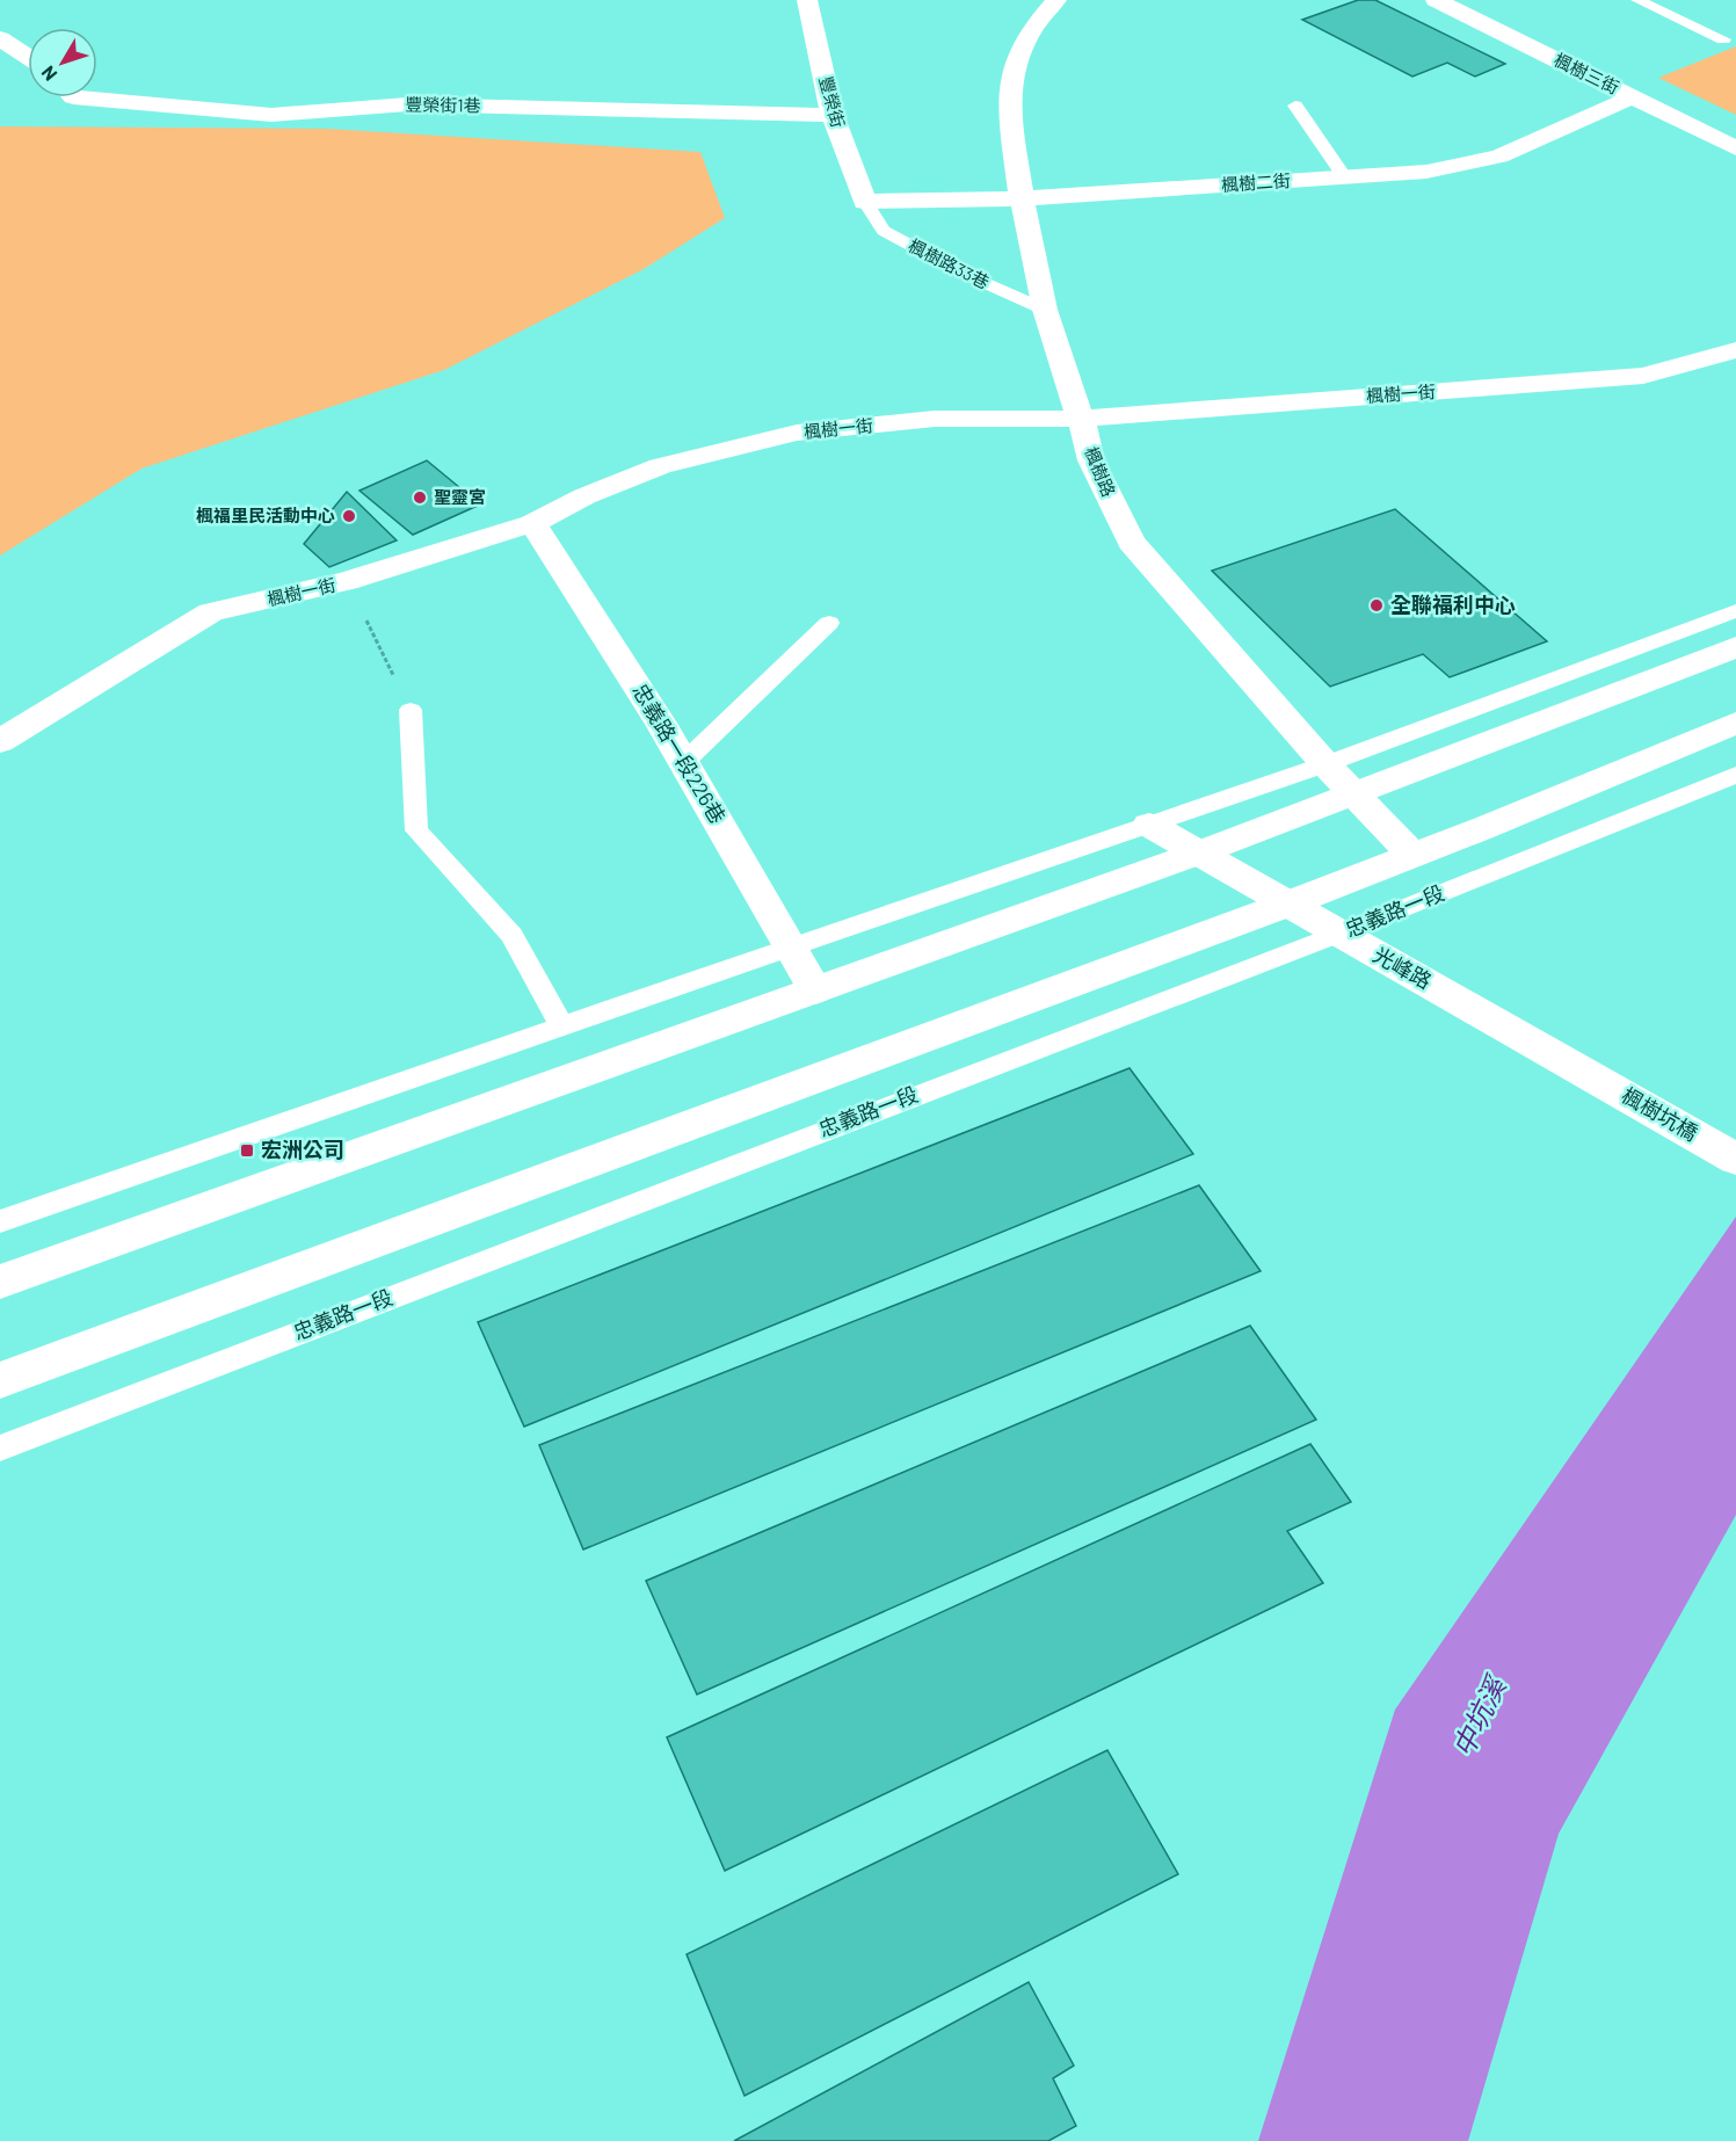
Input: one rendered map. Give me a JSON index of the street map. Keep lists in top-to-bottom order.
{
  "streets": {
    "street": [
      "楓樹三街",
      "豐榮街",
      "豐榮街1巷",
      "楓樹二街",
      "楓樹一街",
      "楓樹路",
      "忠義路一段226巷",
      "光峰路",
      "楓樹坑橋"
    ],
    "lane": ["楓樹路33巷", "忠義路一段"]
  },
  "crossings": [
    ["楓樹三街", "楓樹二街"],
    ["豐榮街", "豐榮街1巷"],
    ["豐榮街", "楓樹二街"],
    ["豐榮街", "楓樹路33巷"],
    ["楓樹二街", "楓樹路33巷"],
    ["楓樹二街", "楓樹路"],
    ["楓樹路33巷", "楓樹路"],
    ["楓樹一街", "楓樹路"],
    ["楓樹一街", "忠義路一段226巷"],
    ["忠義路一段", "光峰路"],
    ["光峰路", "楓樹坑橋"]
  ],
  "water": ["中坑溪"],
  "places": {
    "other": ["聖靈宮", "楓福里民活動中心", "全聯福利中心"],
    "transit": ["宏洲公司"]
  },
  "north": "bottom left"
}
